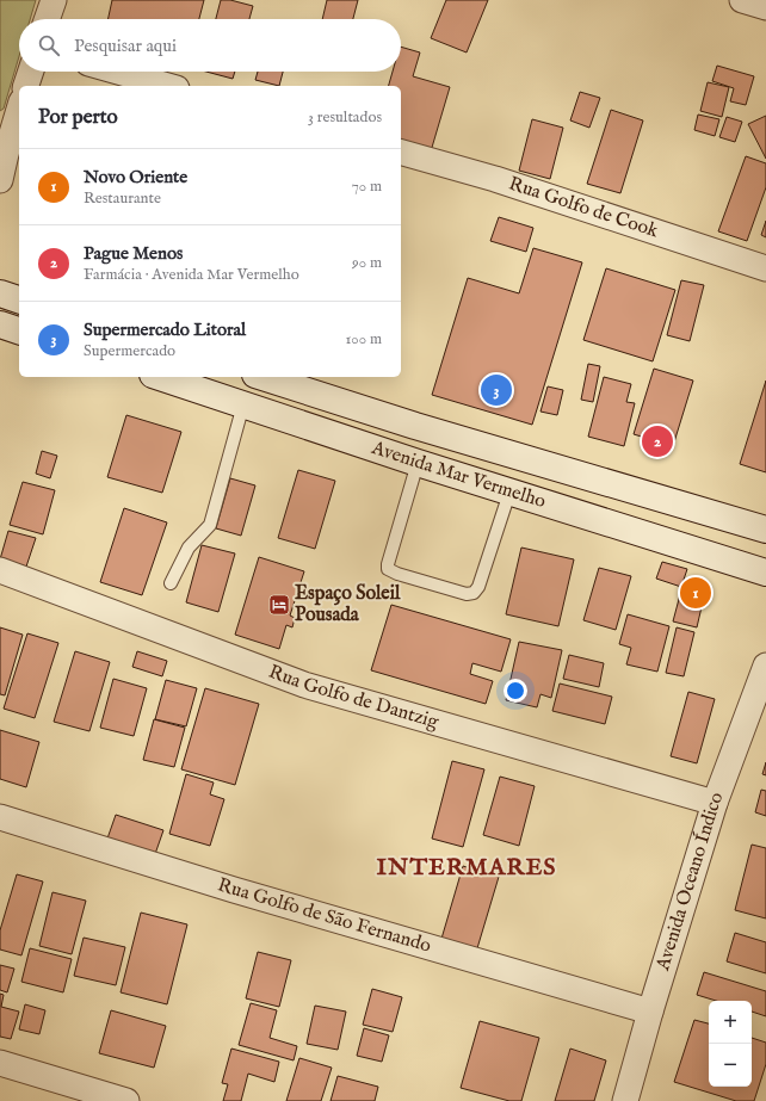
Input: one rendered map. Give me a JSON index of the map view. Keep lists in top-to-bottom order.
{
  "streets": {
    "street": [
      "Rua Golfo de Cook",
      "Avenida Mar Vermelho",
      "Rua Golfo de Dantzig",
      "Avenida Oceano Índico",
      "Rua Golfo de São Fernando"
    ]
  },
  "crossings": [
    ["Rua Golfo de Dantzig", "Avenida Oceano Índico"],
    ["Avenida Oceano Índico", "Rua Golfo de São Fernando"]
  ],
  "districts": ["INTERMARES"],
  "places": {
    "hotel": ["Espaço Soleil Pousada"]
  },
  "page": {
    "search": "Pesquisar aqui",
    "heading": ["Por perto", "3 resultados"],
    "list": [
      {
        "mark": "1",
        "name": "Novo Oriente",
        "note": "Restaurante",
        "value": "70 m"
      },
      {
        "mark": "2",
        "name": "Pague Menos",
        "note": "Farmácia · Avenida Mar Vermelho",
        "value": "90 m"
      },
      {
        "mark": "3",
        "name": "Supermercado Litoral",
        "note": "Supermercado",
        "value": "100 m"
      }
    ],
    "pins": ["3", "2", "1"],
    "map_buttons": ["+", "−"]
  }
}
